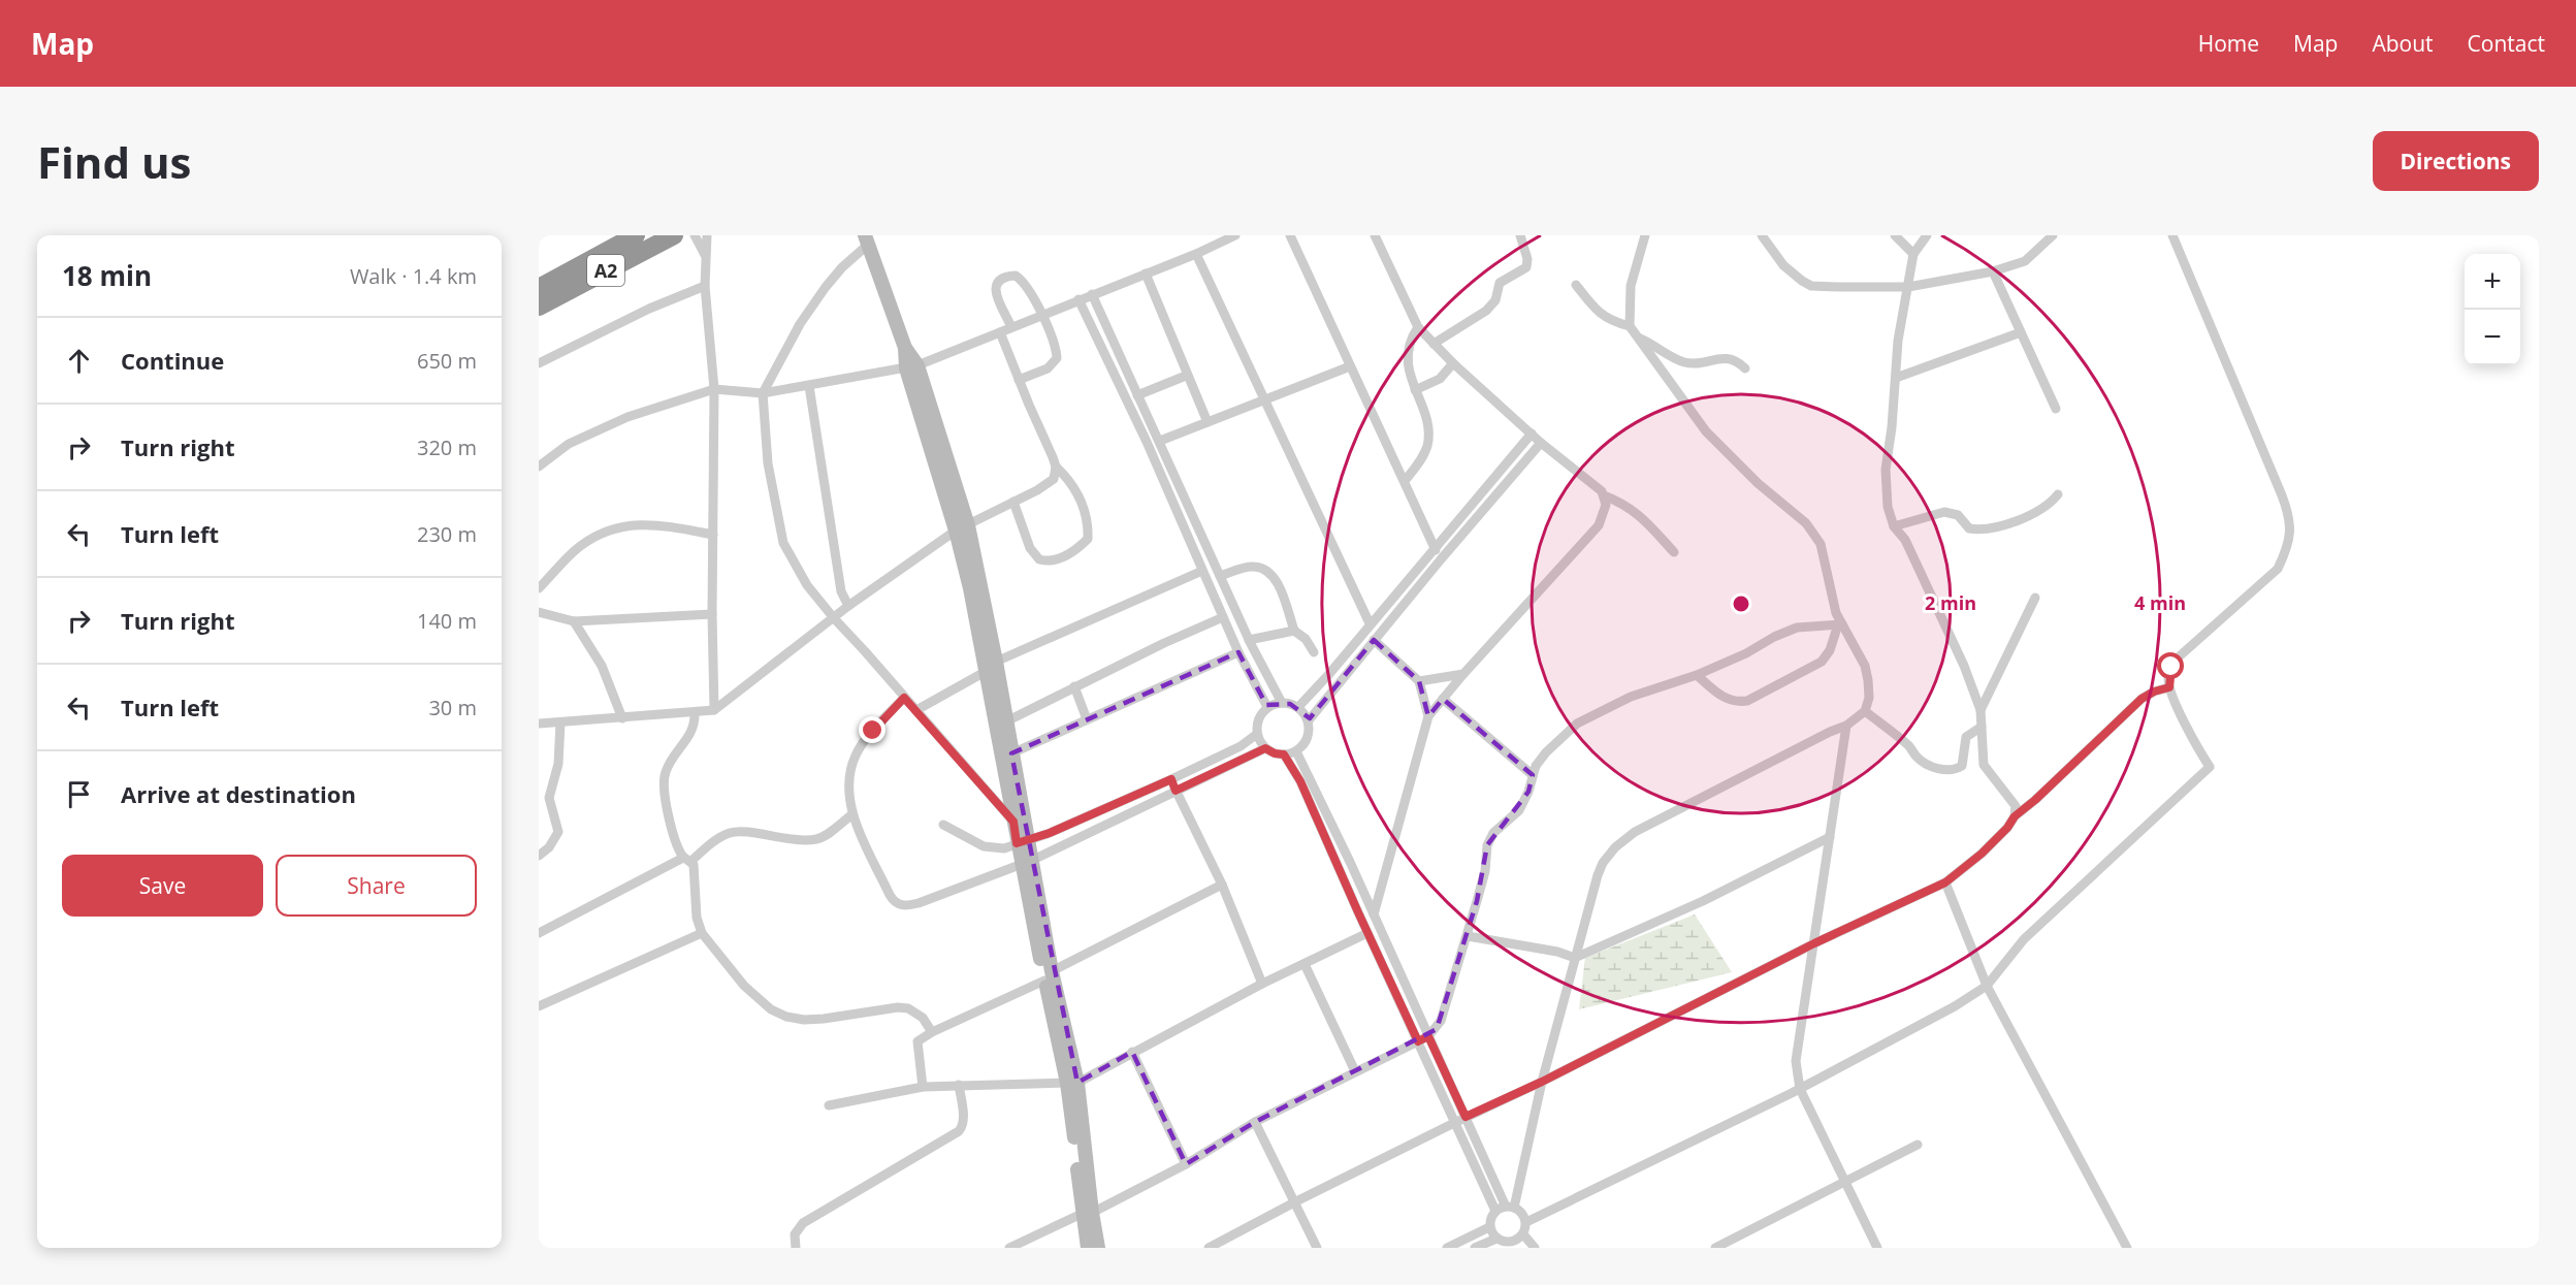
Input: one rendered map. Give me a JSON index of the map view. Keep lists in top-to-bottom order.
{
  "streets": {
    "highway": ["A2"]
  },
  "page": {
    "header": "Map",
    "nav": [
      "Home",
      "Map",
      "About",
      "Contact"
    ],
    "buttons": [
      "Directions",
      ["Save", "Share"]
    ],
    "title": "Find us",
    "heading": ["18 min", "Walk · 1.4 km"],
    "map_buttons": ["+", "−"],
    "list": [
      ["Continue", "650 m"],
      ["Turn right", "320 m"],
      ["Turn left", "230 m"],
      ["Turn right", "140 m"],
      ["Turn left", "30 m"],
      "Arrive at destination"
    ]
  },
  "rings": ["2 min", "4 min"]
}
